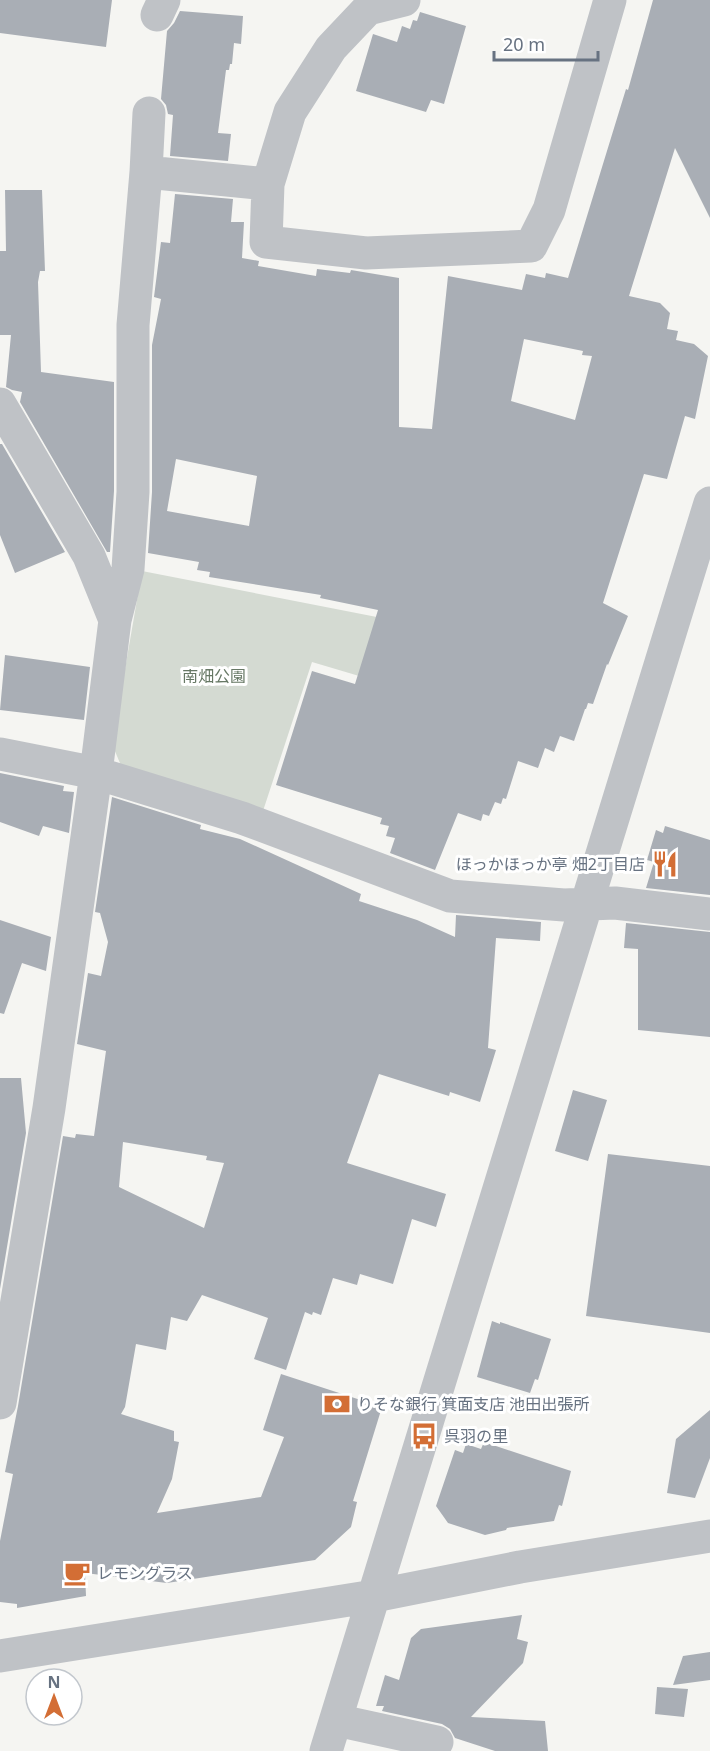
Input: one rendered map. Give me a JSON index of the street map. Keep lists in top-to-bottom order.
{
  "parks": ["南畑公園"],
  "places": {
    "restaurant": ["ほっかほっか亭 畑2丁目店"],
    "bank": ["りそな銀行 箕面支店 池田出張所"],
    "bus stop": ["呉羽の里"],
    "cafe": ["レモングラス"]
  },
  "scale_bar": "20 m",
  "north": "top"
}
